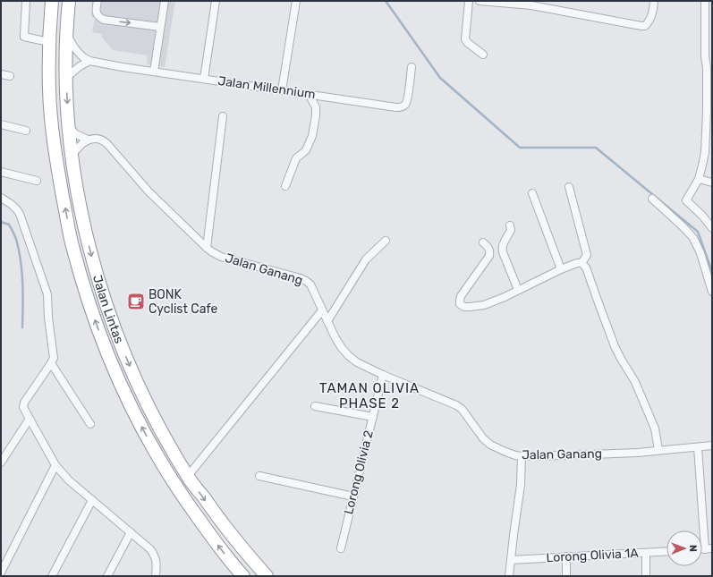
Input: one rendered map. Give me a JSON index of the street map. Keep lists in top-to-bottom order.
{
  "streets": {
    "highway": ["Jalan Lintas"],
    "street": [
      "Jalan Millennium",
      "Jalan Ganang",
      "Lorong Olivia 2",
      "Lorong Olivia 1A"
    ]
  },
  "crossings": [
    ["Jalan Ganang", "Jalan Lintas"],
    ["Jalan Ganang", "Lorong Olivia 2"]
  ],
  "districts": ["TAMAN OLIVIA PHASE 2"],
  "places": {
    "cafe": ["BONK Cyclist Cafe"]
  },
  "north": "right"
}
